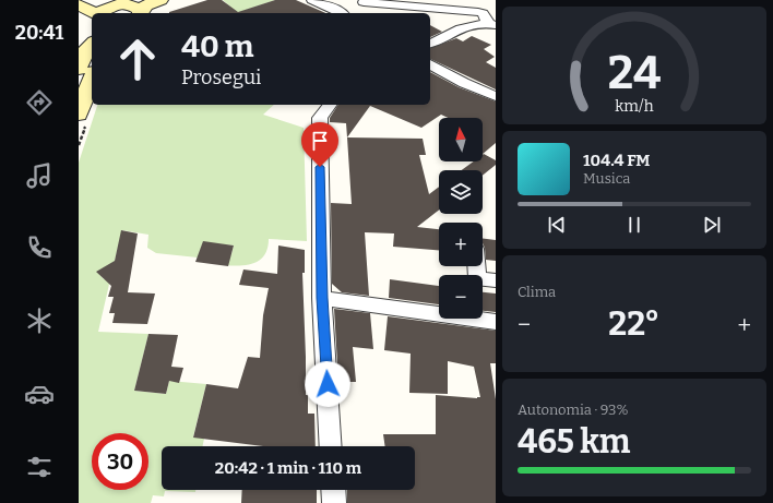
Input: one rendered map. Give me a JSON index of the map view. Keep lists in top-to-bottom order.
{
  "north": "top",
  "page": {
    "tabs": "20:41",
    "turn": ["40 m", "Prosegui"],
    "map_buttons": ["+", "−"],
    "song": ["104.4 FM", "Musica"],
    "tile": [
      "Clima",
      ["Autonomia · 93%", "465 km"]
    ],
    "heat": ["−", "22°", "+"],
    "limit": "30",
    "trip": "20:42 · 1 min · 110 m",
    "gauge": ["24", "km/h"]
  }
}
